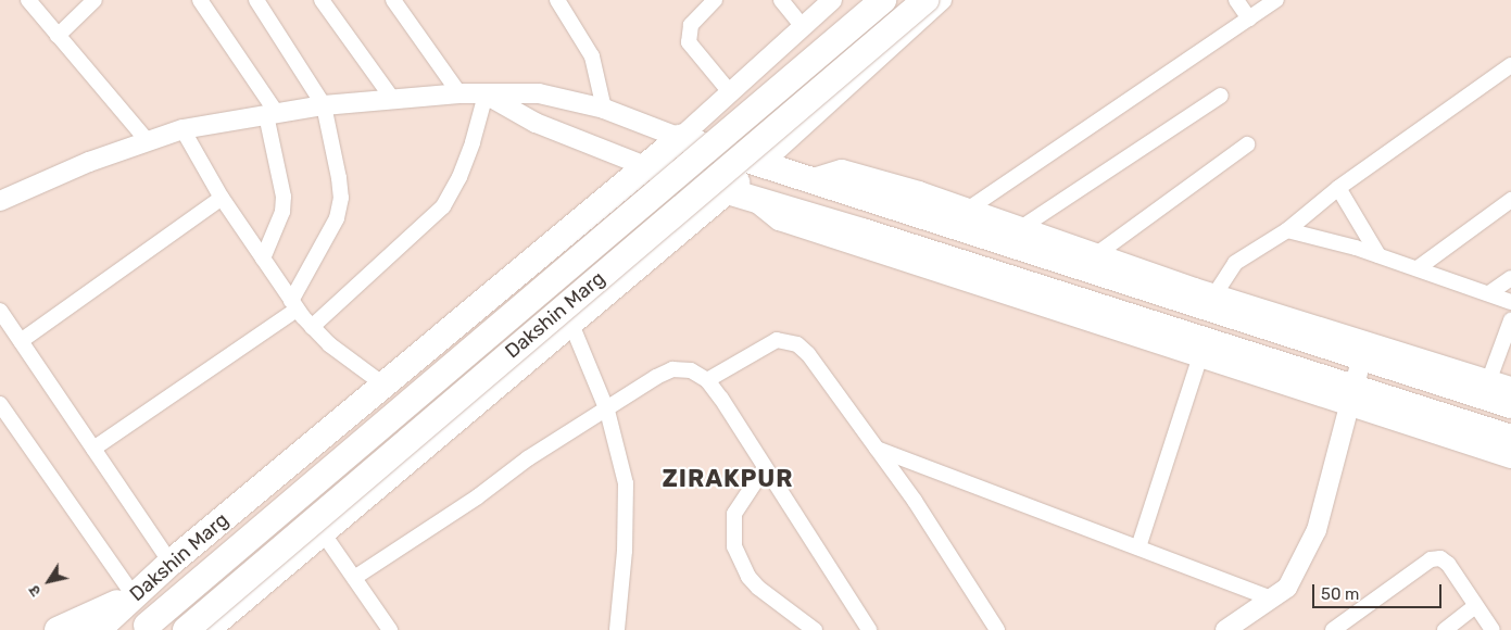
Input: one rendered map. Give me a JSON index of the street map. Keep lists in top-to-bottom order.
{
  "streets": {
    "highway": ["Dakshin Marg"]
  },
  "districts": ["ZIRAKPUR"],
  "scale_bar": "50 m",
  "north": "bottom left"
}
